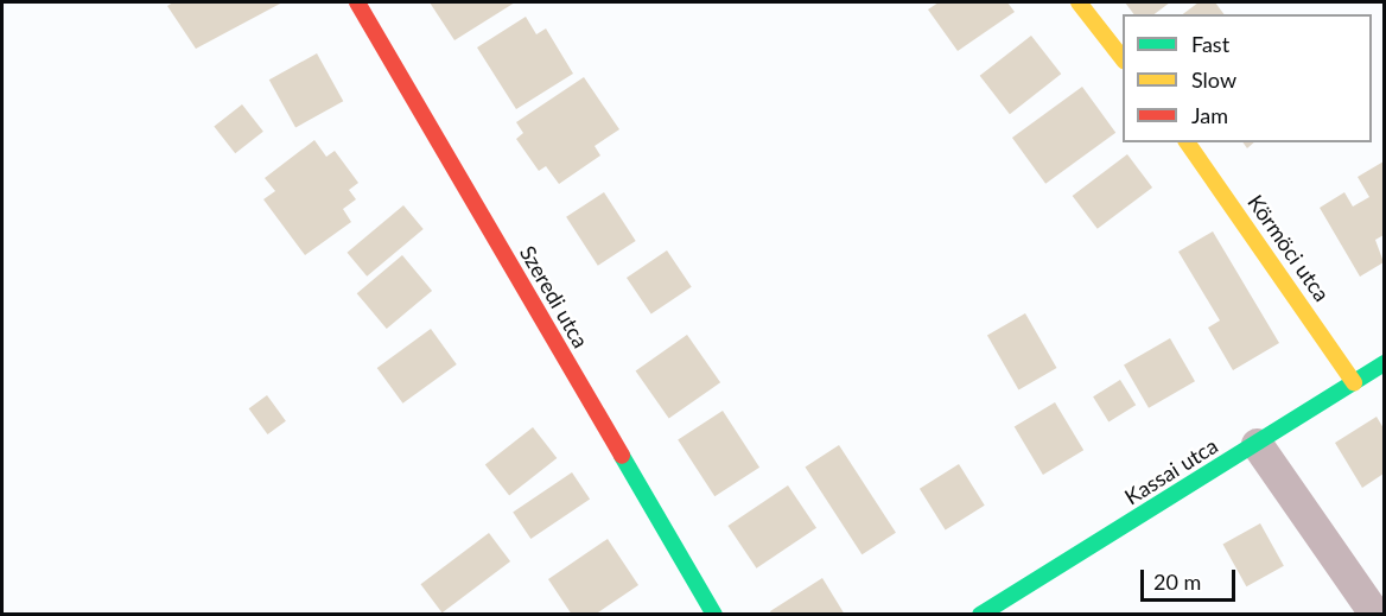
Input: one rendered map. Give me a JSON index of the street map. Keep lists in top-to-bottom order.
{
  "streets": {
    "street": ["Körmöci utca", "Szeredi utca", "Kassai utca"]
  },
  "crossings": [
    ["Körmöci utca", "Kassai utca"]
  ],
  "legend": ["Fast", "Slow", "Jam"],
  "scale_bar": "20 m"
}
